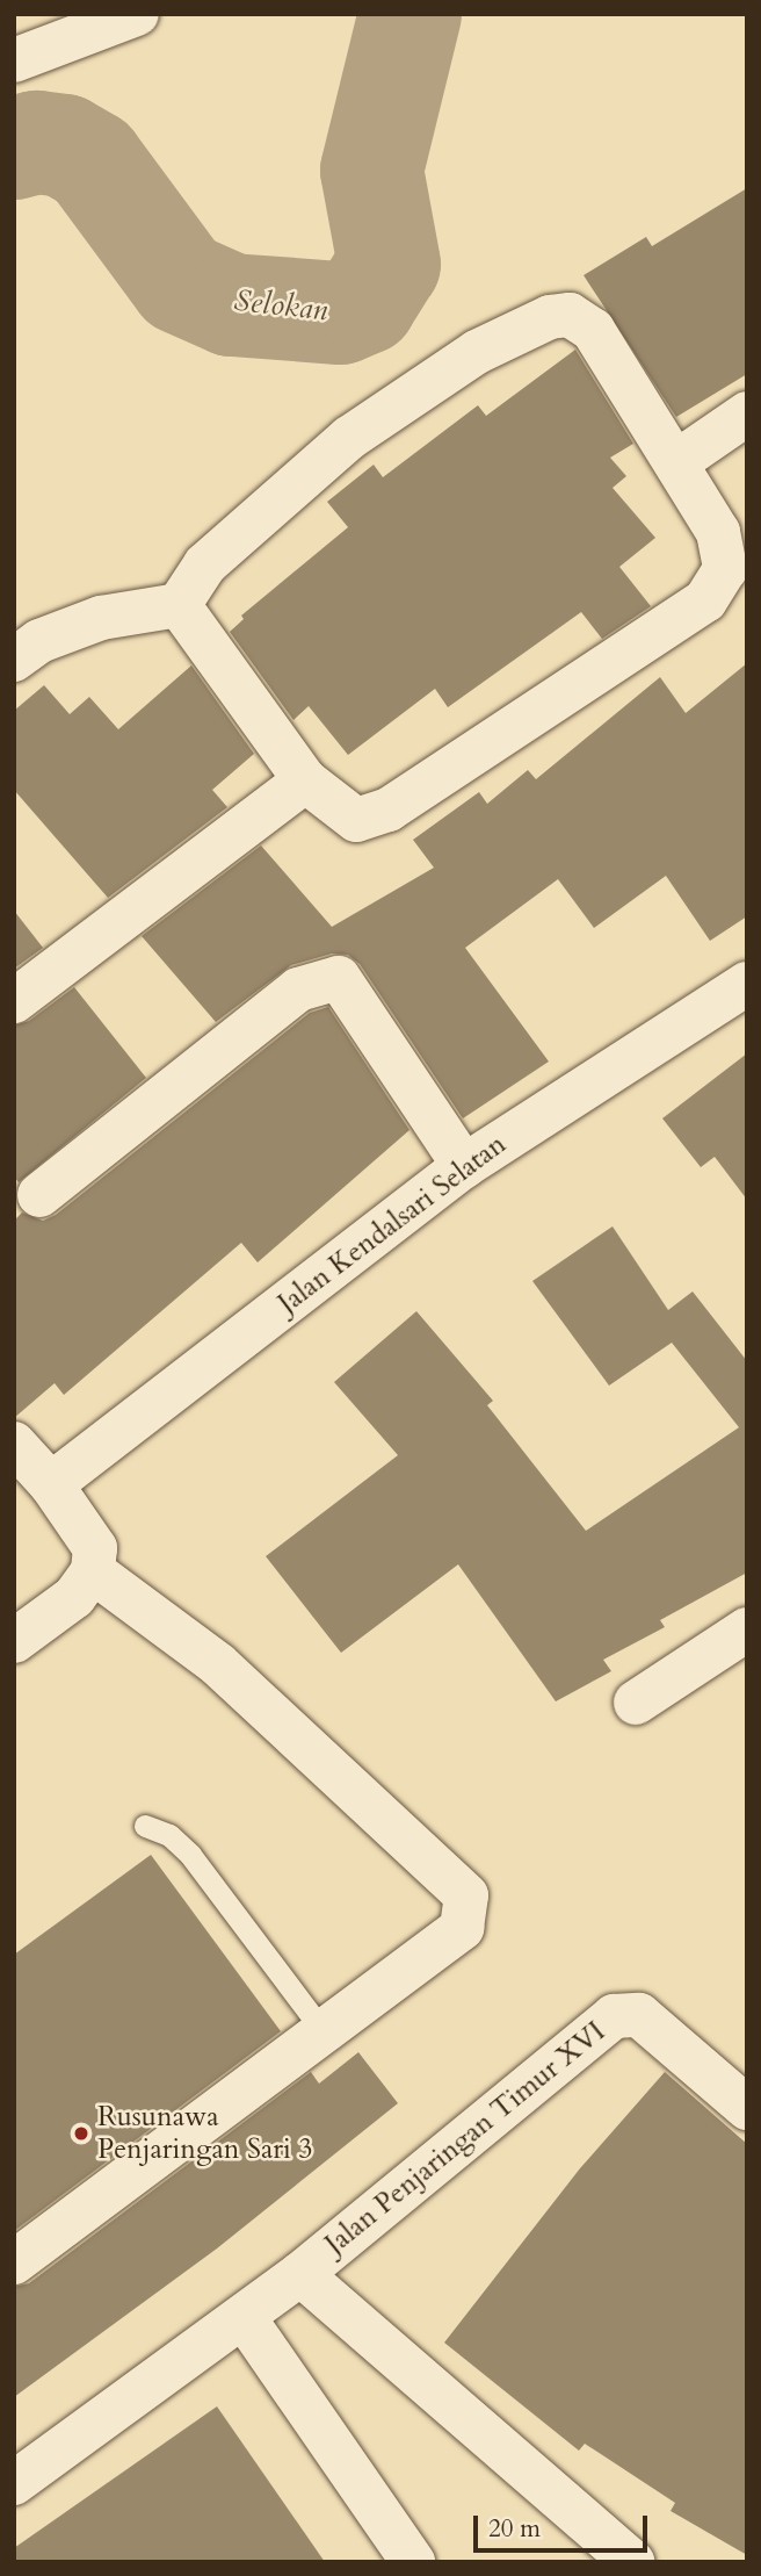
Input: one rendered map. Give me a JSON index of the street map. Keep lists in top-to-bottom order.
{
  "streets": {
    "street": ["Jalan Kendalsari Selatan", "Jalan Penjaringan Timur XVI"]
  },
  "water": ["Selokan"],
  "places": ["Rusunawa Penjaringan Sari 3"],
  "scale_bar": "20 m"
}
